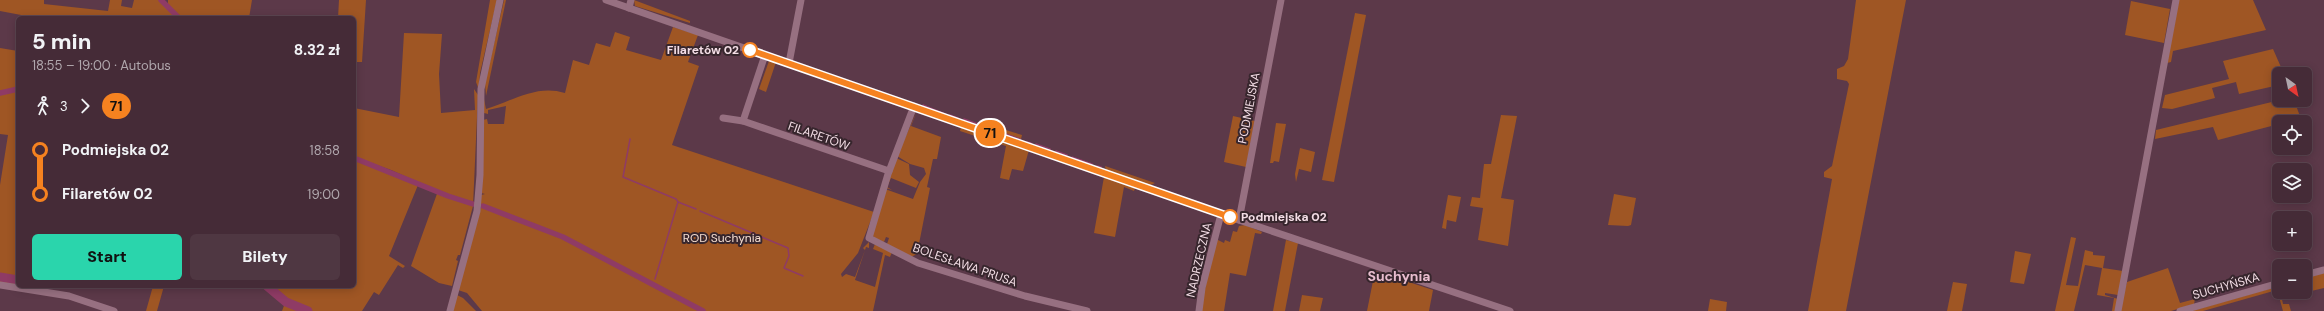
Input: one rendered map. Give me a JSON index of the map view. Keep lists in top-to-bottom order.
{
  "streets": {
    "street": [
      "PODMIEJSKA",
      "FILARETÓW",
      "NADRZECZNA",
      "BOLESŁAWA PRUSA",
      "SUCHYŃSKA"
    ]
  },
  "crossings": [
    ["FILARETÓW", "BOLESŁAWA PRUSA"]
  ],
  "districts": ["Suchynia"],
  "parks": ["ROD Suchynia"],
  "places": ["Filaretów 02", "Podmiejska 02"],
  "lines": ["bus line 71"],
  "north": "bottom right",
  "page": {
    "on_map": "71",
    "heading": ["5 min", "18:55 – 19:00 · Autobus", "8.32 zł"],
    "map_buttons": ["+", "−"],
    "legs": ["3", "71"],
    "list": [
      {
        "name": "Podmiejska 02",
        "value": "18:58"
      },
      {
        "name": "Filaretów 02",
        "value": "19:00"
      }
    ],
    "buttons": ["Start", "Bilety"]
  }
}
